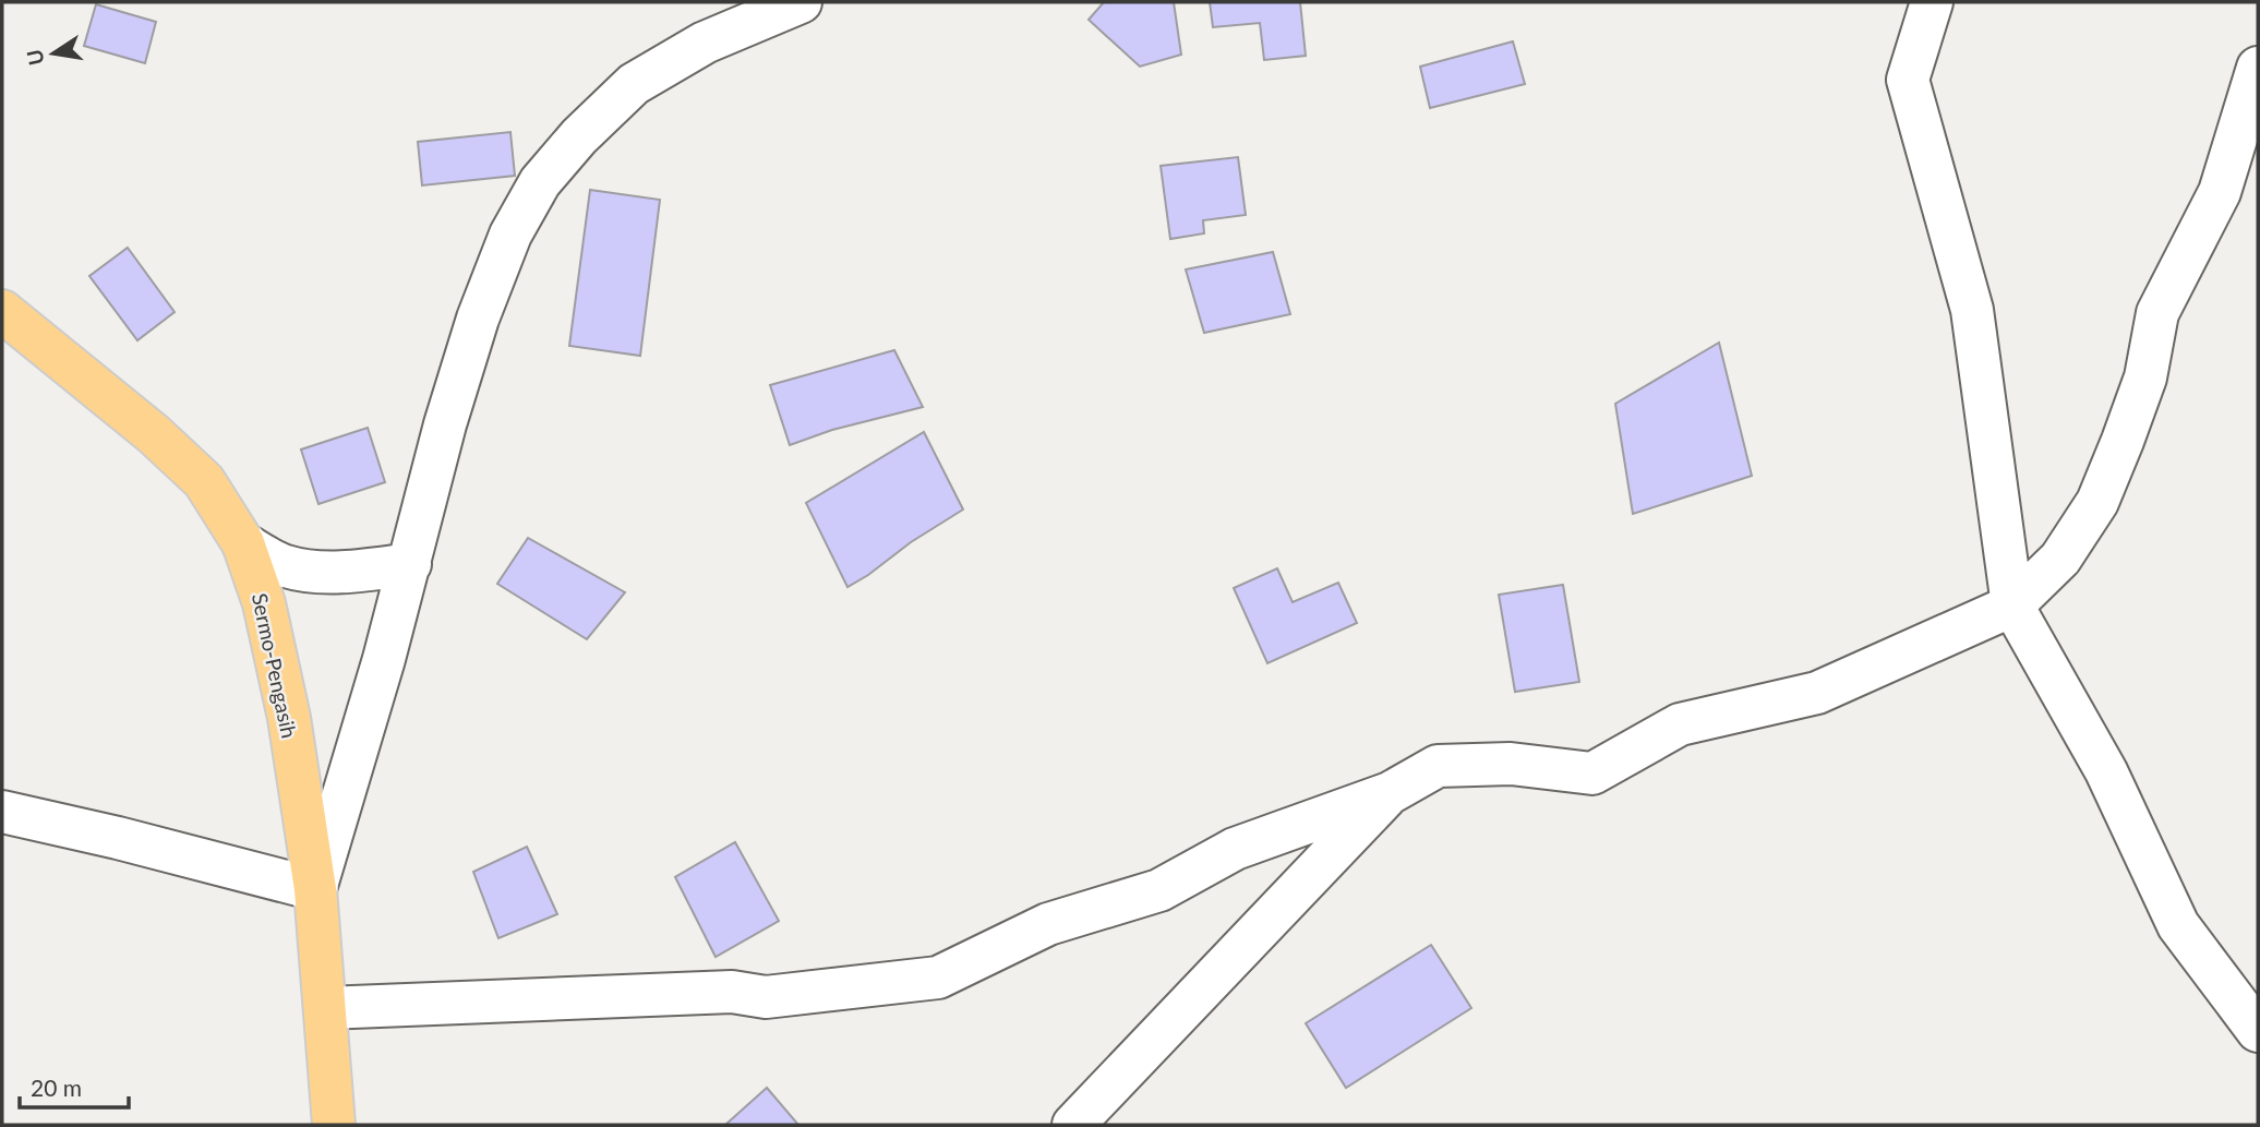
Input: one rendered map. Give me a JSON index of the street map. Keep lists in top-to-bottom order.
{
  "streets": {
    "main road": ["Sermo-Pengasih"]
  },
  "scale_bar": "20 m",
  "north": "left"
}
